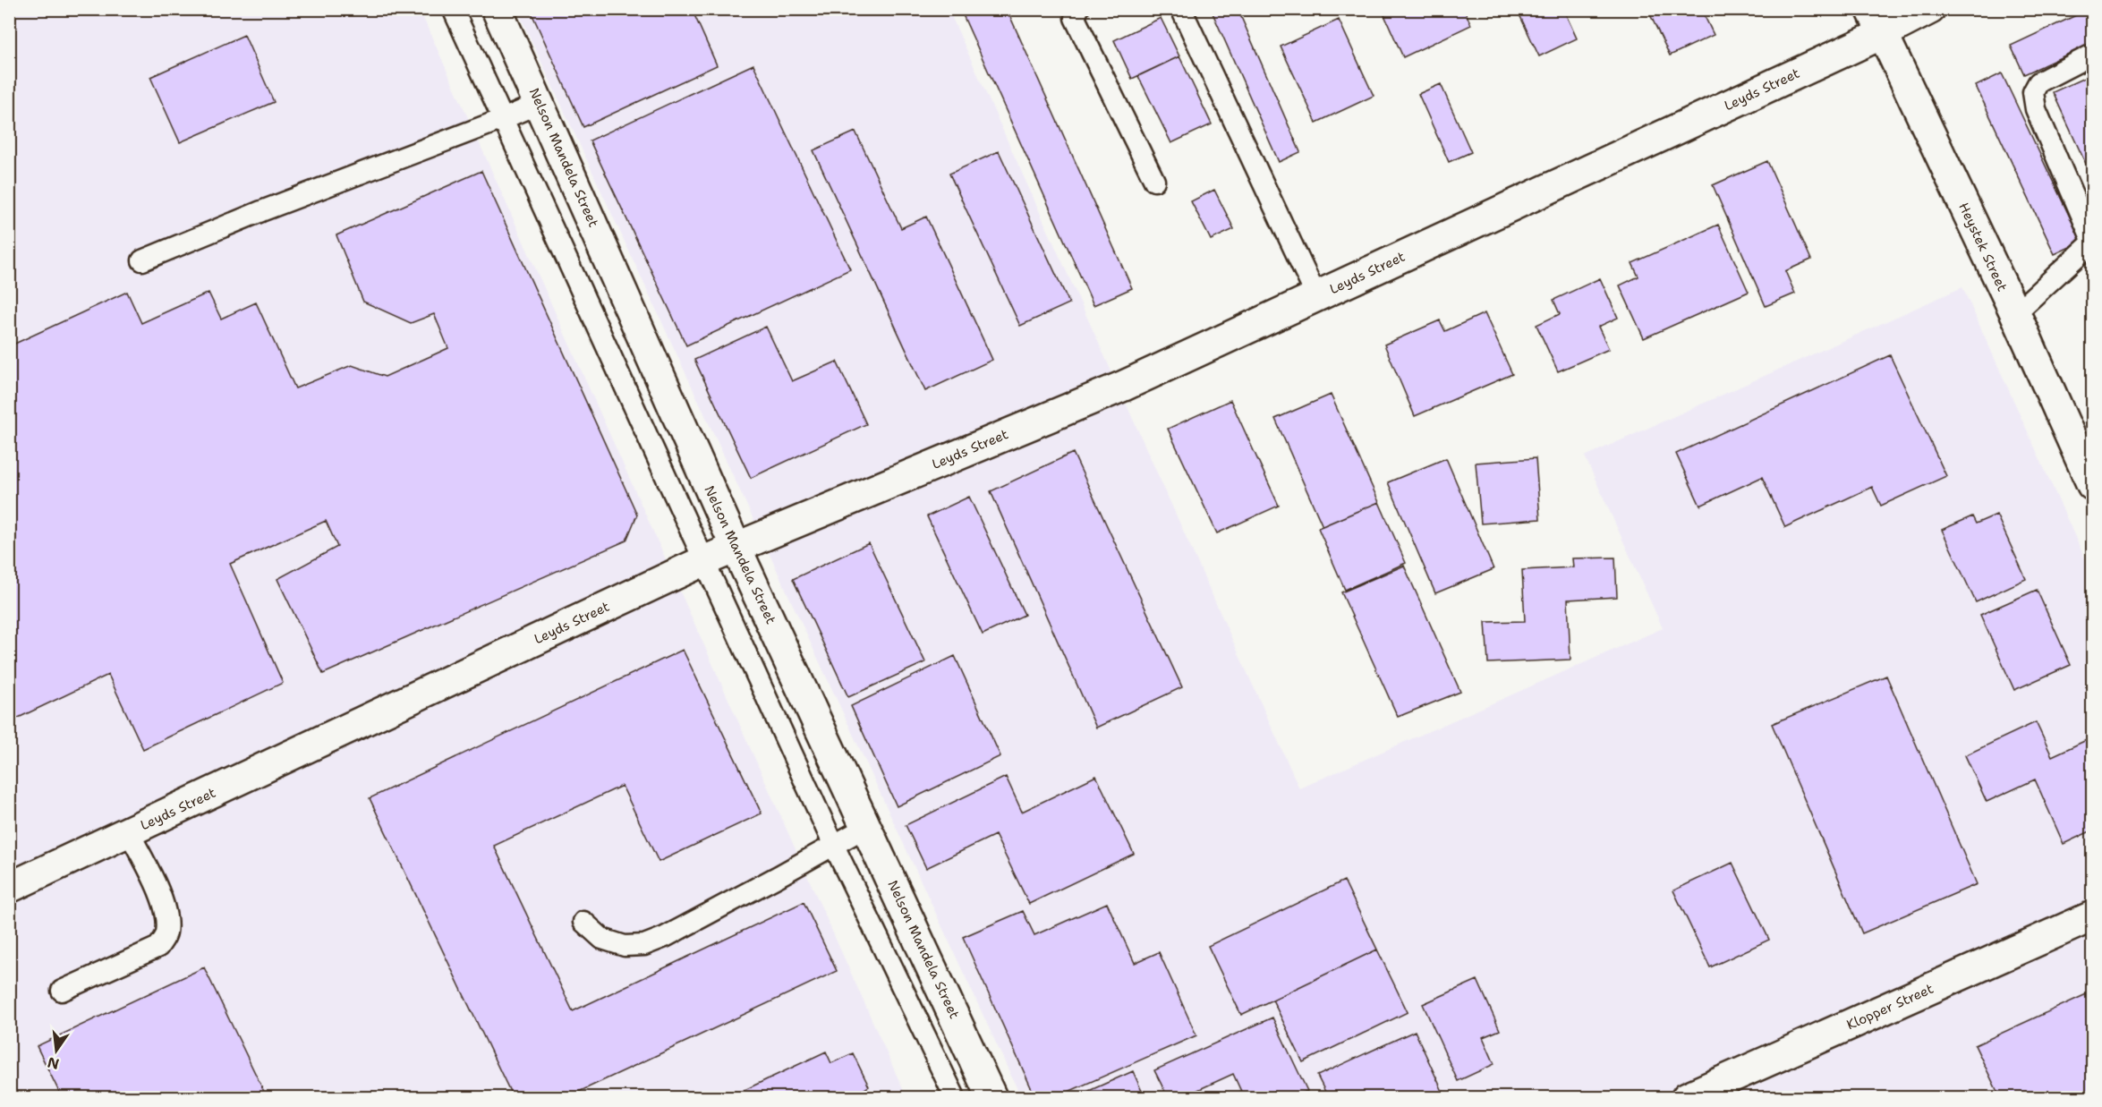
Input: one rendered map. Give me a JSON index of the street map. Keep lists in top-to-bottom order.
{
  "streets": {
    "street": [
      "Leyds Street",
      "Nelson Mandela Street",
      "Heystek Street",
      "Klopper Street"
    ]
  },
  "crossings": [
    ["Leyds Street", "Nelson Mandela Street"],
    ["Leyds Street", "Heystek Street"]
  ],
  "north": "bottom"
}
